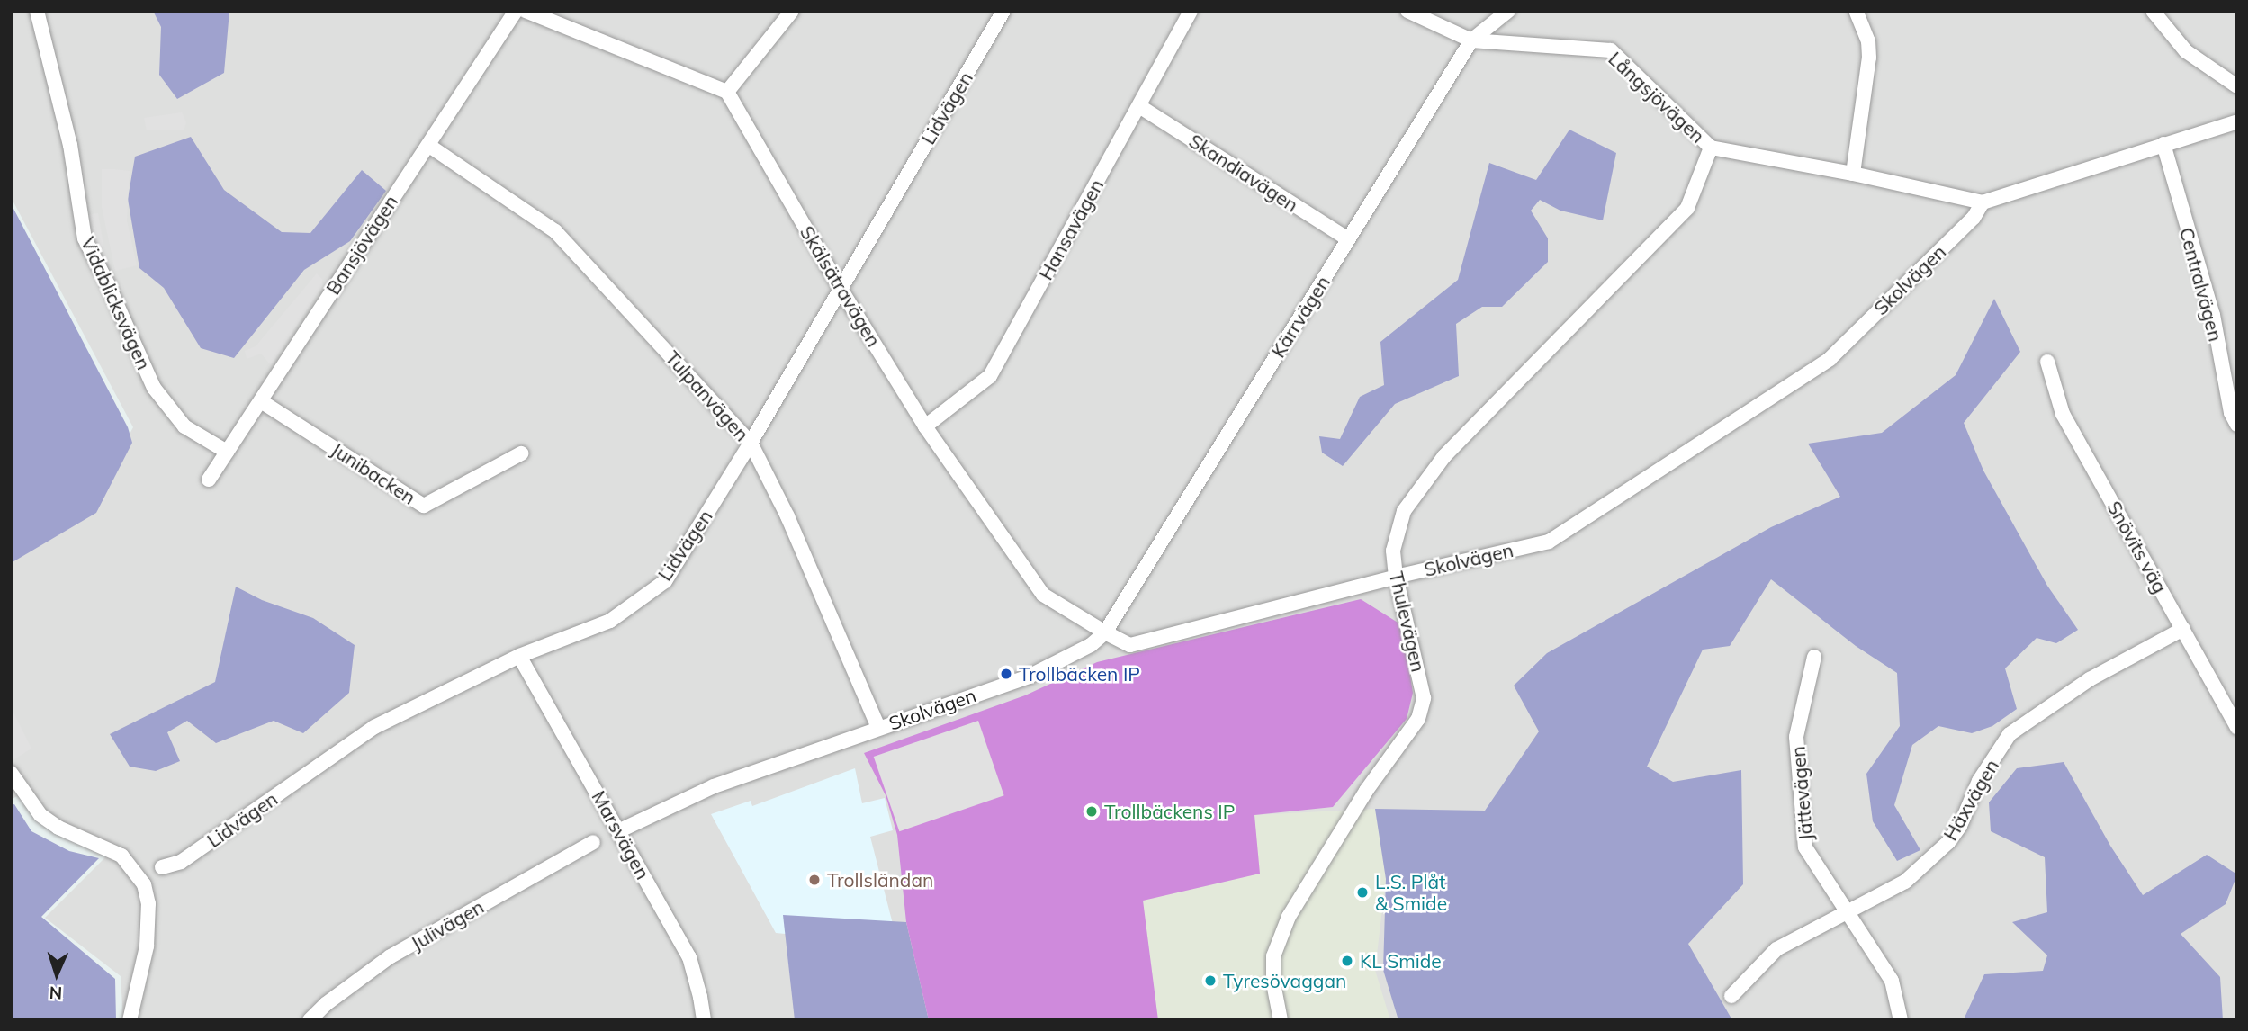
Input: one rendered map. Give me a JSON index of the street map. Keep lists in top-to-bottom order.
{
  "streets": {
    "street": [
      "Långsjövägen",
      "Lidvägen",
      "Skandiavägen",
      "Hansavägen",
      "Bansjövägen",
      "Skolvägen",
      "Centralvägen",
      "Skälsätravägen",
      "Vidablicksvägen",
      "Kärrvägen",
      "Tulpanvägen",
      "Junibacken",
      "Snövits väg",
      "Thulevägen",
      "Jättevägen",
      "Häxvägen",
      "Marsvägen",
      "Julivägen"
    ]
  },
  "crossings": [
    ["Långsjövägen", "Skolvägen"],
    ["Långsjövägen", "Kärrvägen"],
    ["Långsjövägen", "Thulevägen"],
    ["Lidvägen", "Skälsätravägen"],
    ["Lidvägen", "Tulpanvägen"],
    ["Lidvägen", "Marsvägen"],
    ["Skandiavägen", "Hansavägen"],
    ["Skandiavägen", "Kärrvägen"],
    ["Hansavägen", "Skälsätravägen"],
    ["Bansjövägen", "Vidablicksvägen"],
    ["Bansjövägen", "Tulpanvägen"],
    ["Bansjövägen", "Junibacken"],
    ["Skolvägen", "Skälsätravägen"],
    ["Skolvägen", "Kärrvägen"],
    ["Skolvägen", "Tulpanvägen"],
    ["Skolvägen", "Thulevägen"],
    ["Skolvägen", "Marsvägen"],
    ["Skälsätravägen", "Kärrvägen"],
    ["Snövits väg", "Häxvägen"],
    ["Jättevägen", "Häxvägen"]
  ],
  "places": [
    "Trollbäcken IP",
    "Trollbäckens IP",
    "Trollsländan",
    "L.S. Plåt & Smide",
    "KL Smide",
    "Tyresövaggan"
  ],
  "north": "bottom"
}
